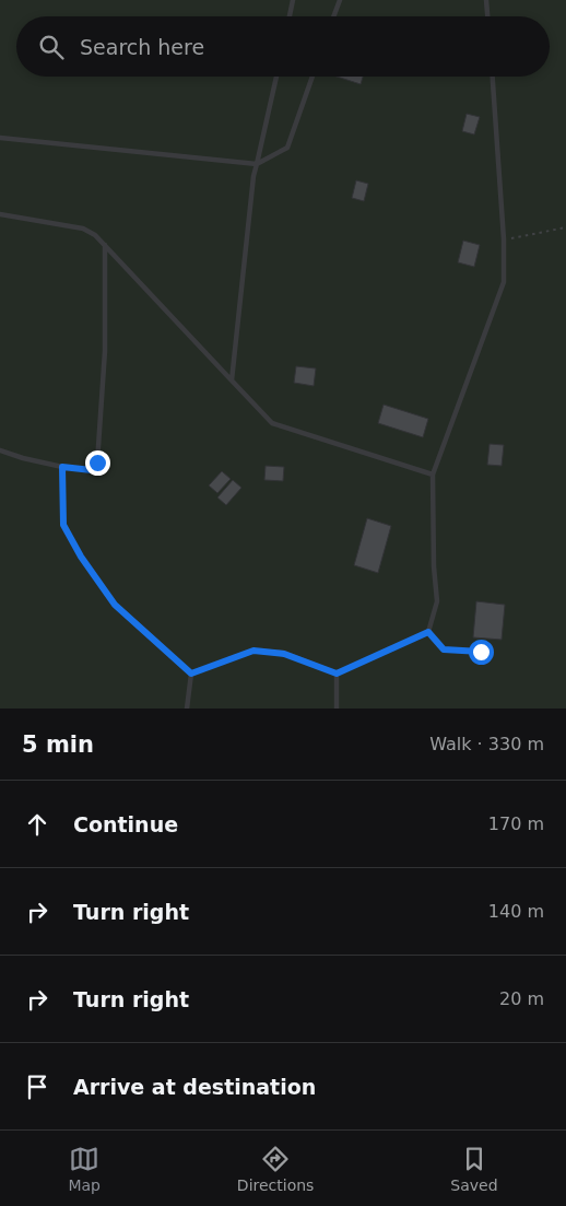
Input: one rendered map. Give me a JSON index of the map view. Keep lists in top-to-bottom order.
{
  "page": {
    "search": "Search here",
    "heading": ["5 min", "Walk · 330 m"],
    "list": [
      ["Continue", "170 m"],
      ["Turn right", "140 m"],
      ["Turn right", "20 m"],
      "Arrive at destination"
    ],
    "nav": ["Map", "Directions", "Saved"]
  }
}
